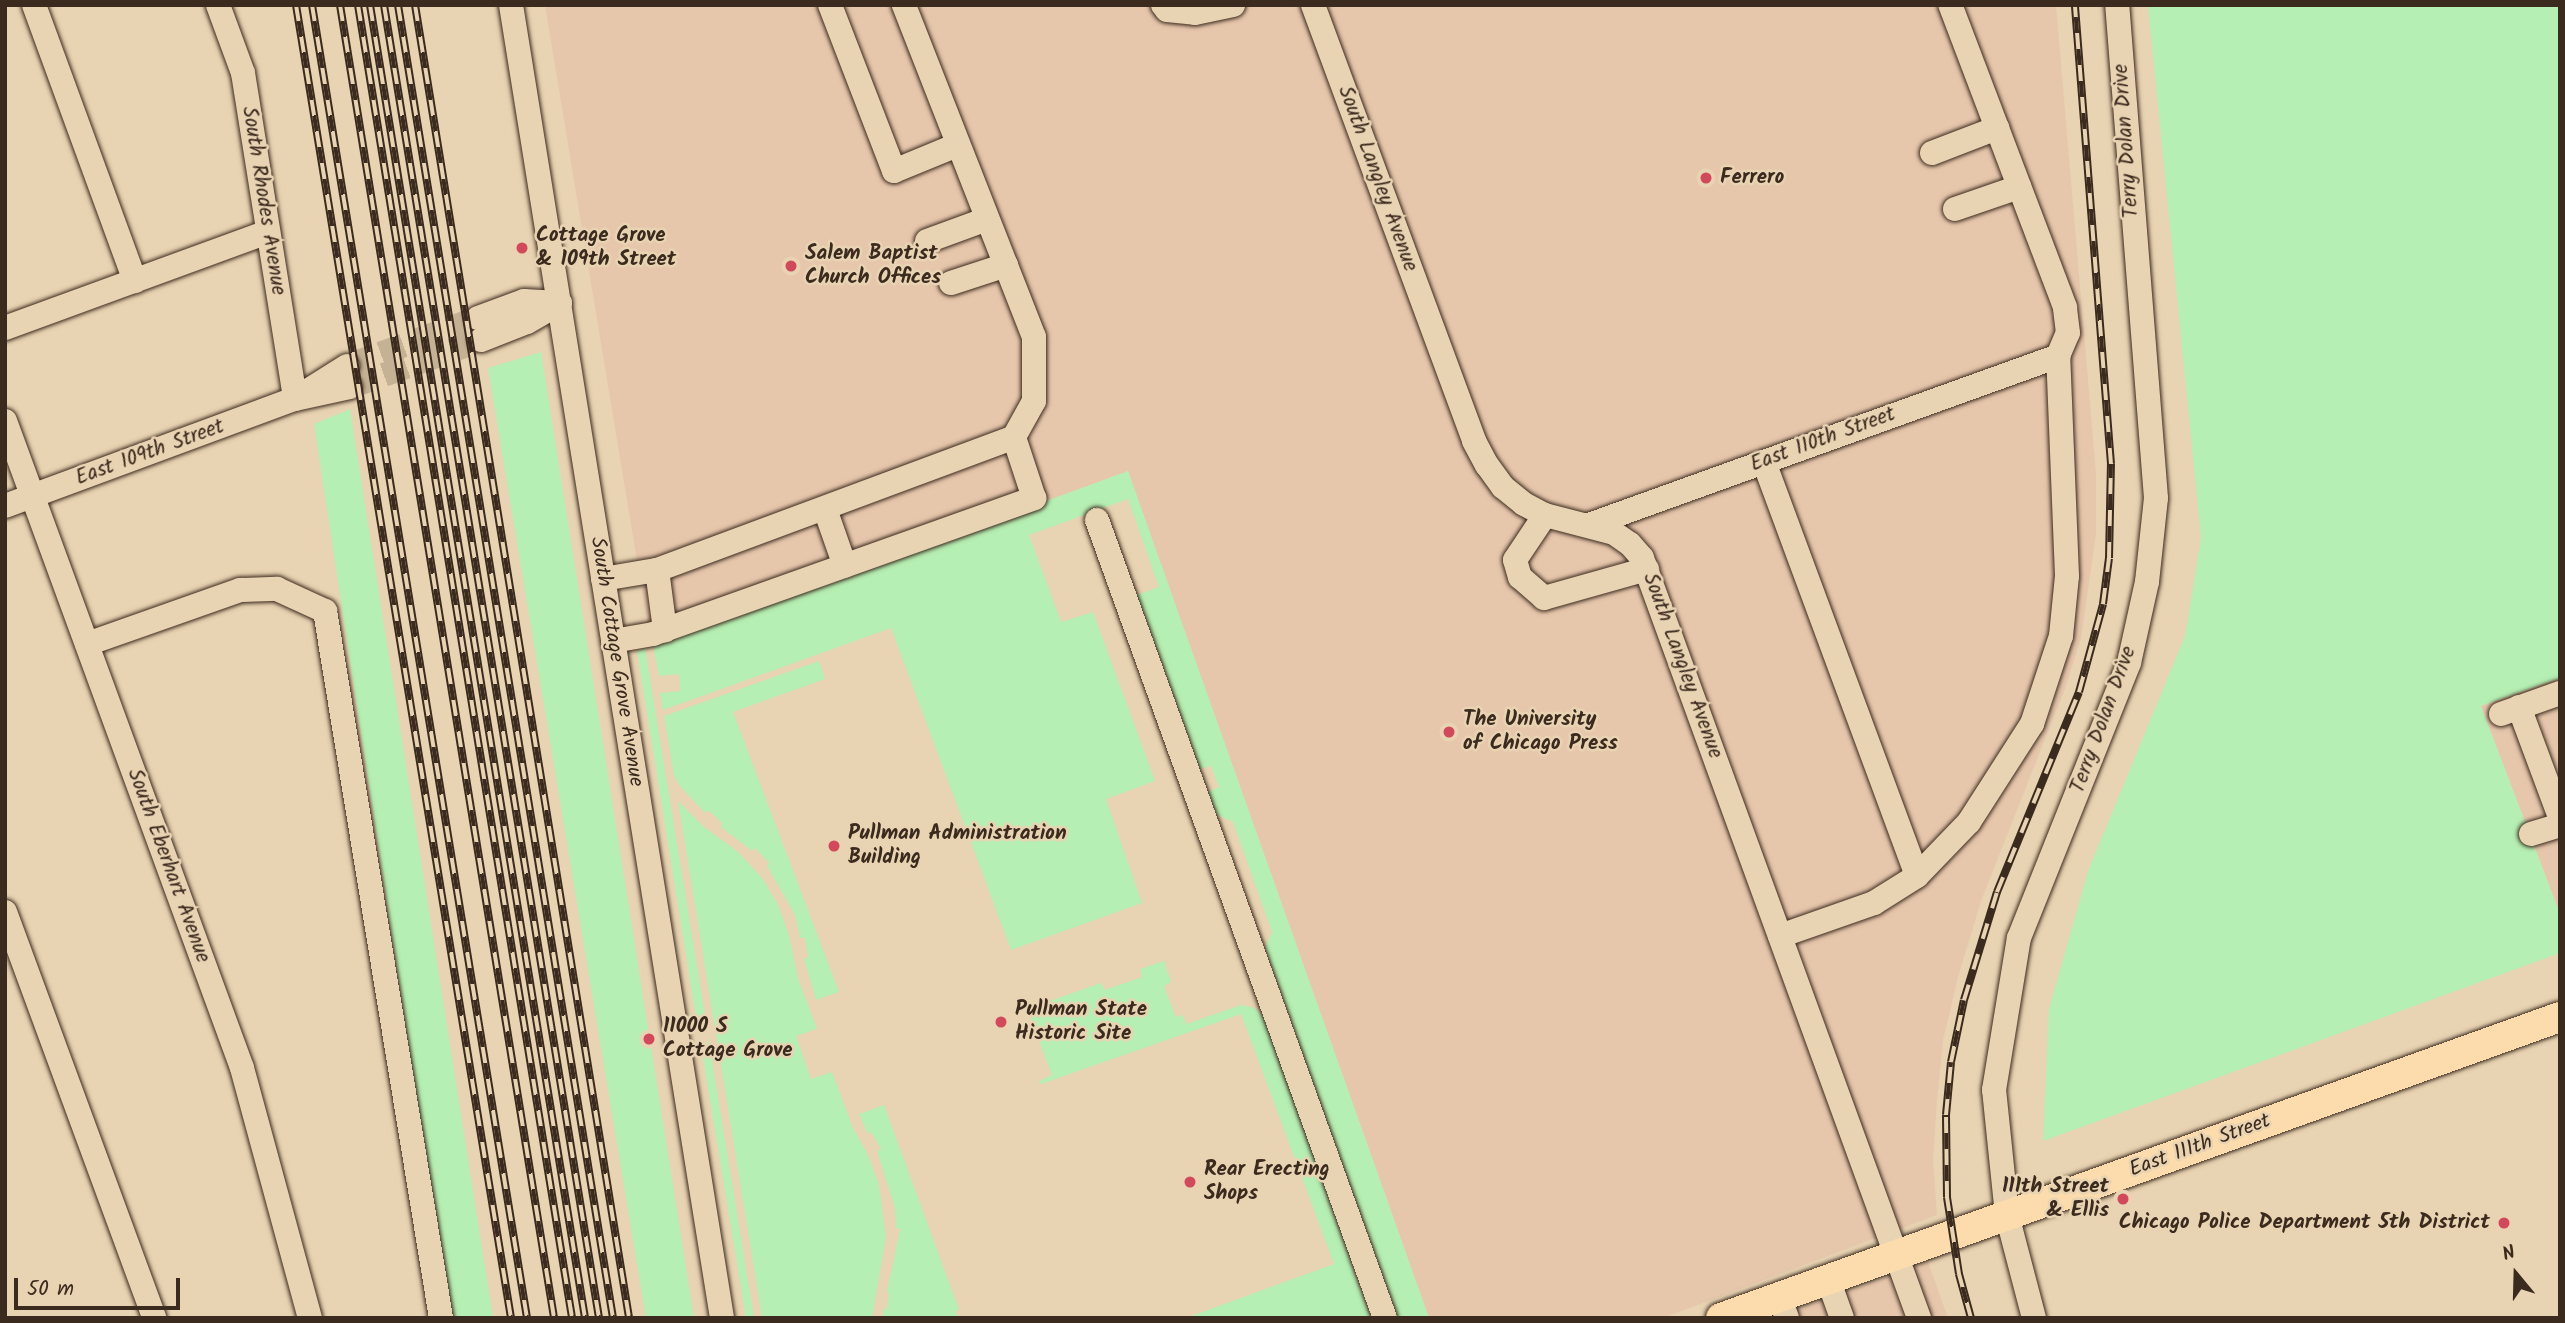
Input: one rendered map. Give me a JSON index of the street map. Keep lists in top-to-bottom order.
{
  "streets": {
    "main road": ["East 111th Street"],
    "street": [
      "Terry Dolan Drive",
      "South Langley Avenue",
      "South Rhodes Avenue",
      "East 110th Street",
      "East 109th Street",
      "South Cottage Grove Avenue",
      "South Eberhart Avenue"
    ]
  },
  "crossings": [
    ["Terry Dolan Drive", "East 111th Street"],
    ["South Langley Avenue", "East 110th Street"],
    ["South Langley Avenue", "East 111th Street"],
    ["South Rhodes Avenue", "East 109th Street"],
    ["East 109th Street", "South Eberhart Avenue"]
  ],
  "places": [
    "Ferrero",
    "Cottage Grove & 109th Street",
    "Salem Baptist Church Offices",
    "The University of Chicago Press",
    "Pullman Administration Building",
    "Pullman State Historic Site",
    "11000 S Cottage Grove",
    "Rear Erecting Shops",
    "111th Street & Ellis",
    "Chicago Police Department 5th District"
  ],
  "scale_bar": "50 m",
  "north": "top"
}
